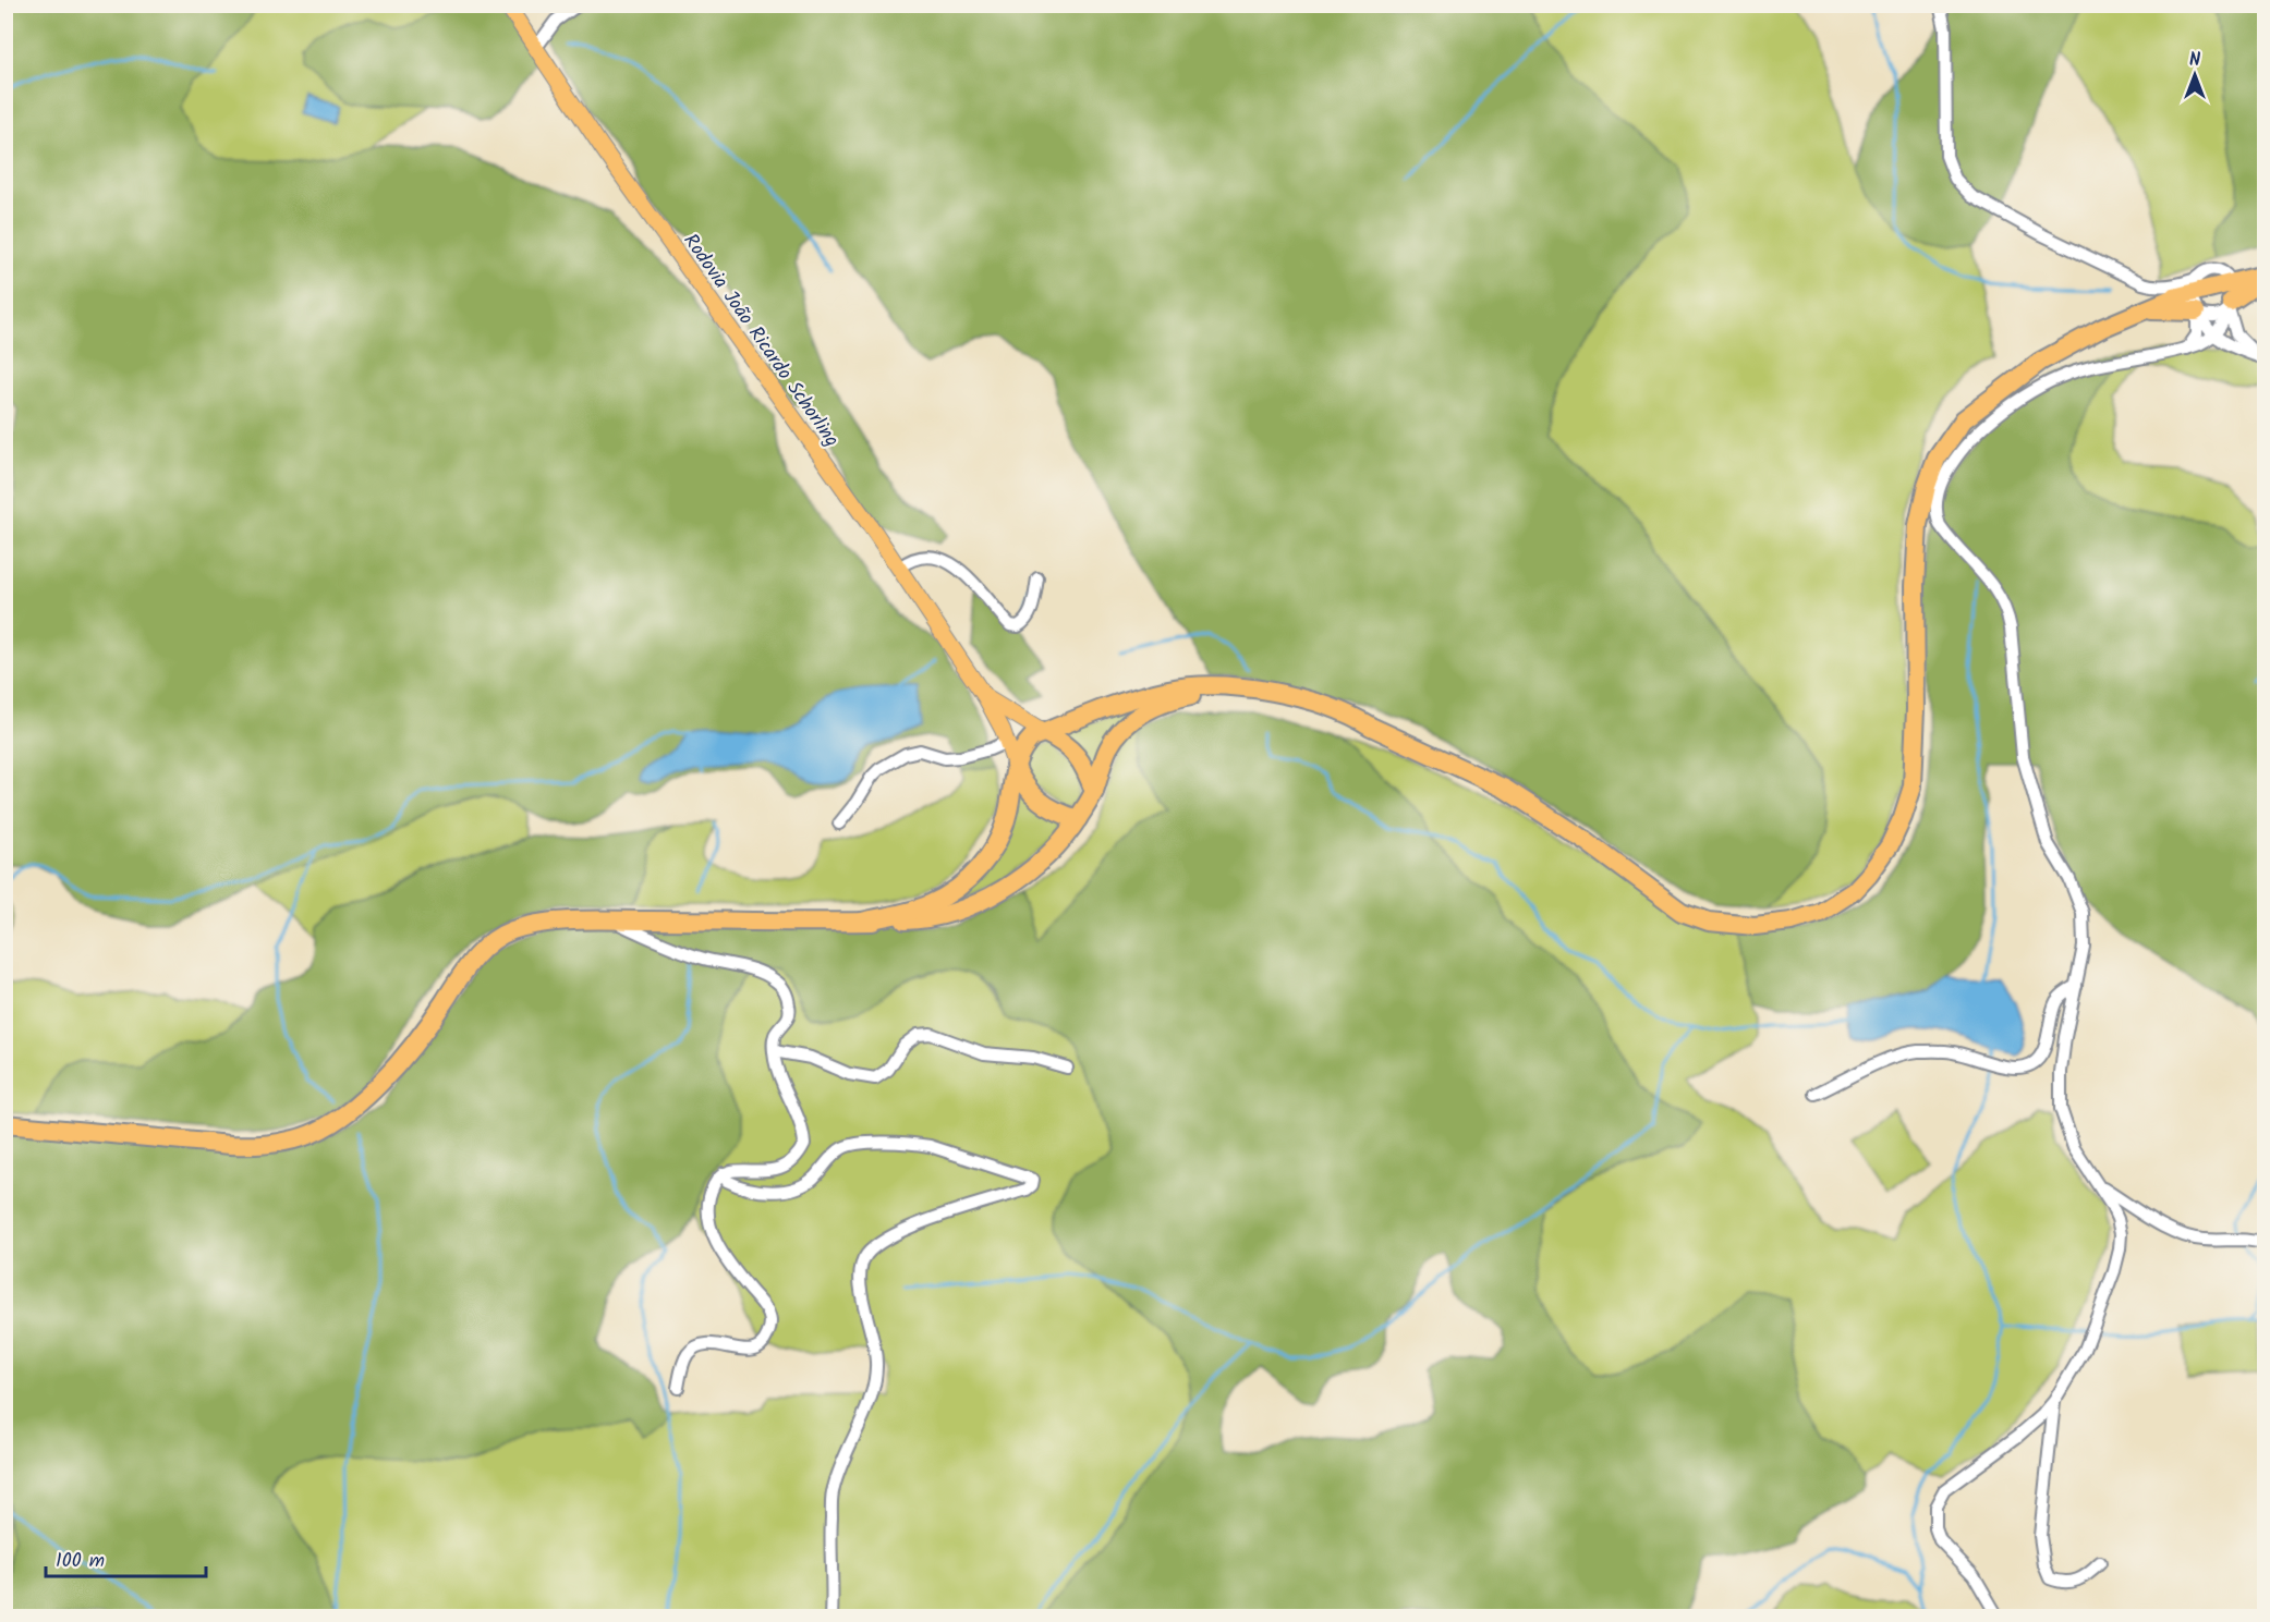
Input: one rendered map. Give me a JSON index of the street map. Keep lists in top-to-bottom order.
{
  "streets": {
    "main road": ["Rodovia João Ricardo Schorling"]
  },
  "scale_bar": "100 m",
  "north": "top"
}
